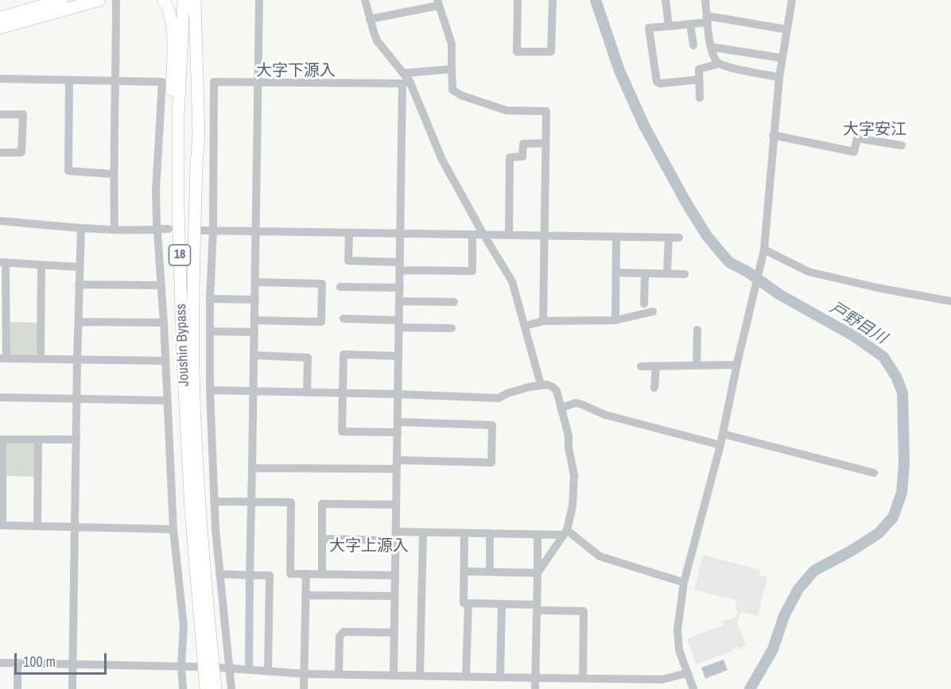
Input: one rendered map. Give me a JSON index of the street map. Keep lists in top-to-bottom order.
{
  "streets": {
    "highway": ["18", "Joushin Bypass"]
  },
  "districts": ["大字下源入", "大字安江", "大字上源入"],
  "water": ["戸野目川"],
  "scale_bar": "100 m"
}
